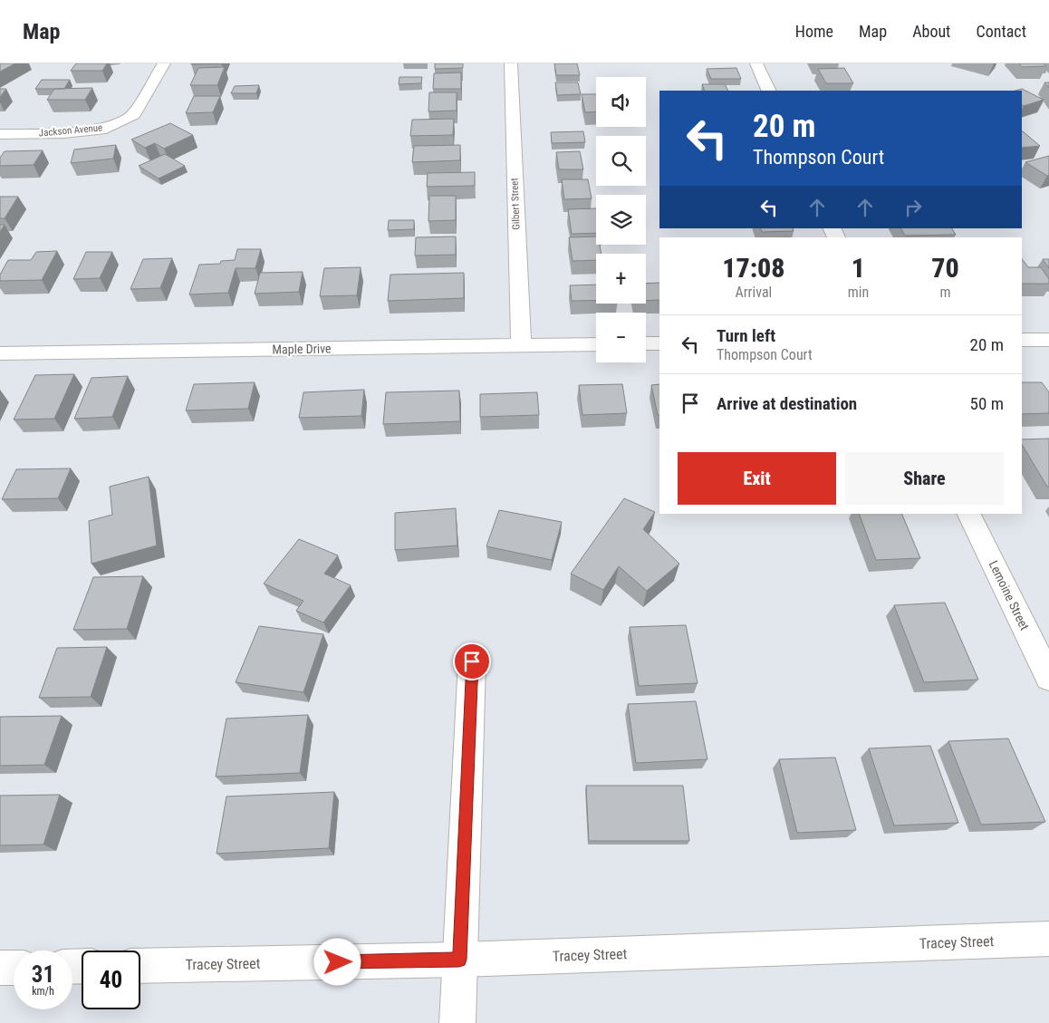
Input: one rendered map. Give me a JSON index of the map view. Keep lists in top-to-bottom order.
{
  "streets": {
    "street": [
      "Jackson Avenue",
      "Gilbert Street",
      "Maple Drive",
      "Lemoine Street",
      "Tracey Street"
    ]
  },
  "crossings": [
    ["Gilbert Street", "Maple Drive"]
  ],
  "page": {
    "header": "Map",
    "nav": [
      "Home",
      "Map",
      "About",
      "Contact"
    ],
    "map_buttons": ["+", "−"],
    "turn": ["20 m", "Thompson Court"],
    "eta": [
      "17:08",
      "Arrival",
      "1",
      "min",
      "70",
      "m"
    ],
    "list": [
      {
        "name": "Turn left",
        "note": "Thompson Court",
        "value": "20 m"
      },
      {
        "name": "Arrive at destination",
        "value": "50 m"
      }
    ],
    "buttons": ["Exit", "Share"],
    "speed": "31 km/h",
    "limit": "40"
  }
}
